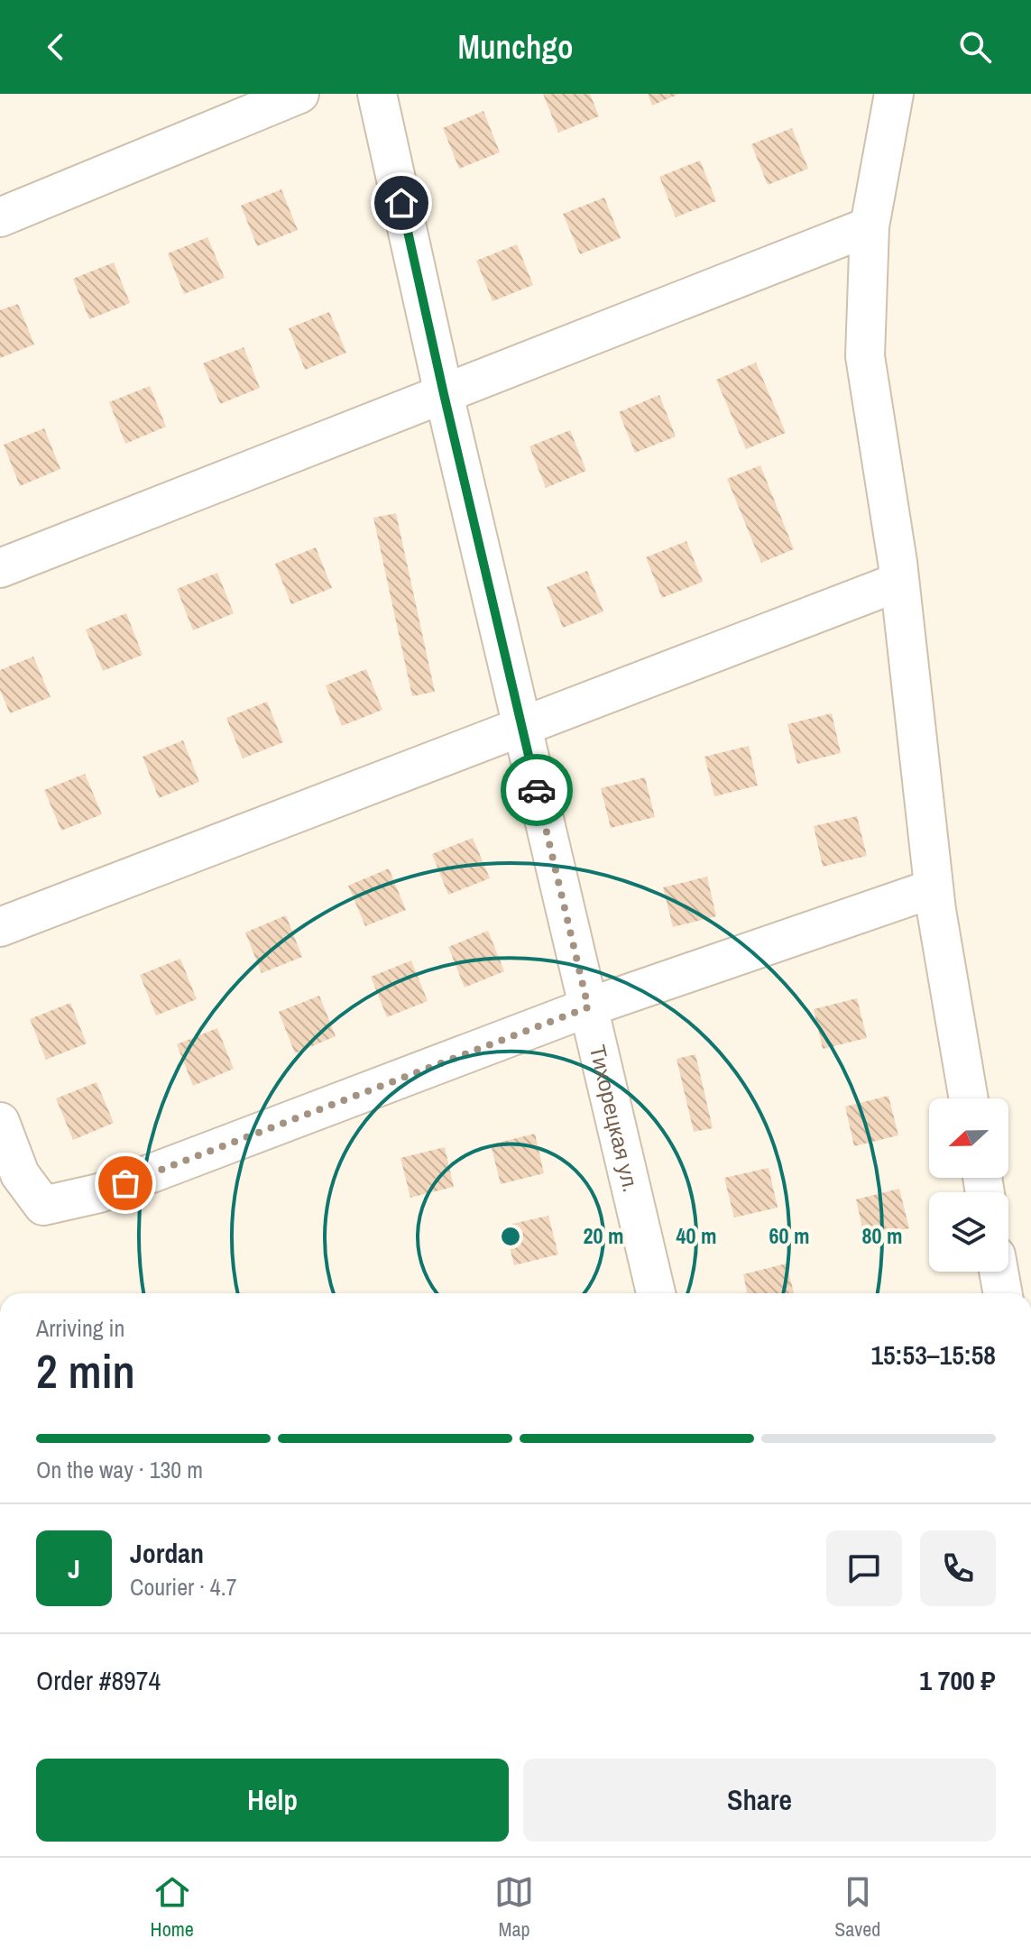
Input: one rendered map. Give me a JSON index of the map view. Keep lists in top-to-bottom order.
{
  "streets": {
    "street": ["Тихорецкая ул."]
  },
  "north": "left",
  "page": {
    "header": "Munchgo",
    "heading": ["2 min", "Arriving in", "15:53–15:58"],
    "panel": [
      "Jordan",
      "Courier · 4.7",
      "Order #8974",
      "1 700 ₽"
    ],
    "bar": "On the way · 130 m",
    "round": "J",
    "buttons": ["Help", "Share"],
    "tabs": ["Home", "Map", "Saved"]
  },
  "rings": [
    "20 m",
    "40 m",
    "60 m",
    "80 m"
  ]
}
